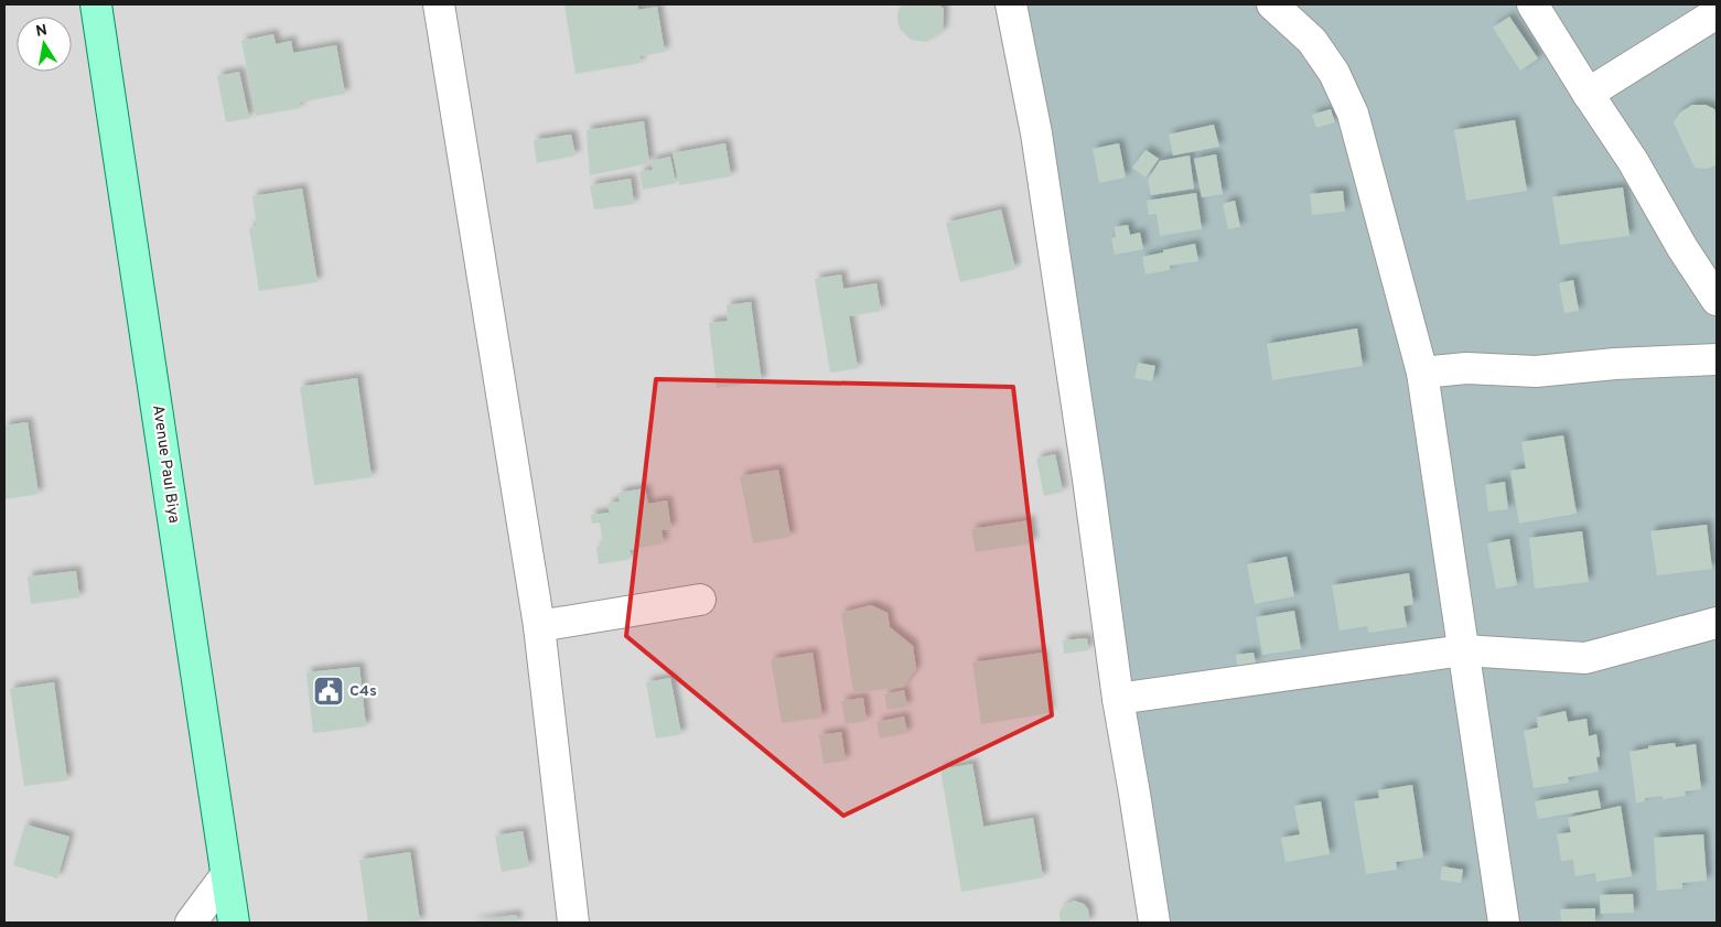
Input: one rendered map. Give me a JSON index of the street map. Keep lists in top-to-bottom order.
{
  "streets": {
    "main road": ["Avenue Paul Biya"]
  },
  "places": {
    "public building": ["C4s"]
  },
  "north": "top"
}
